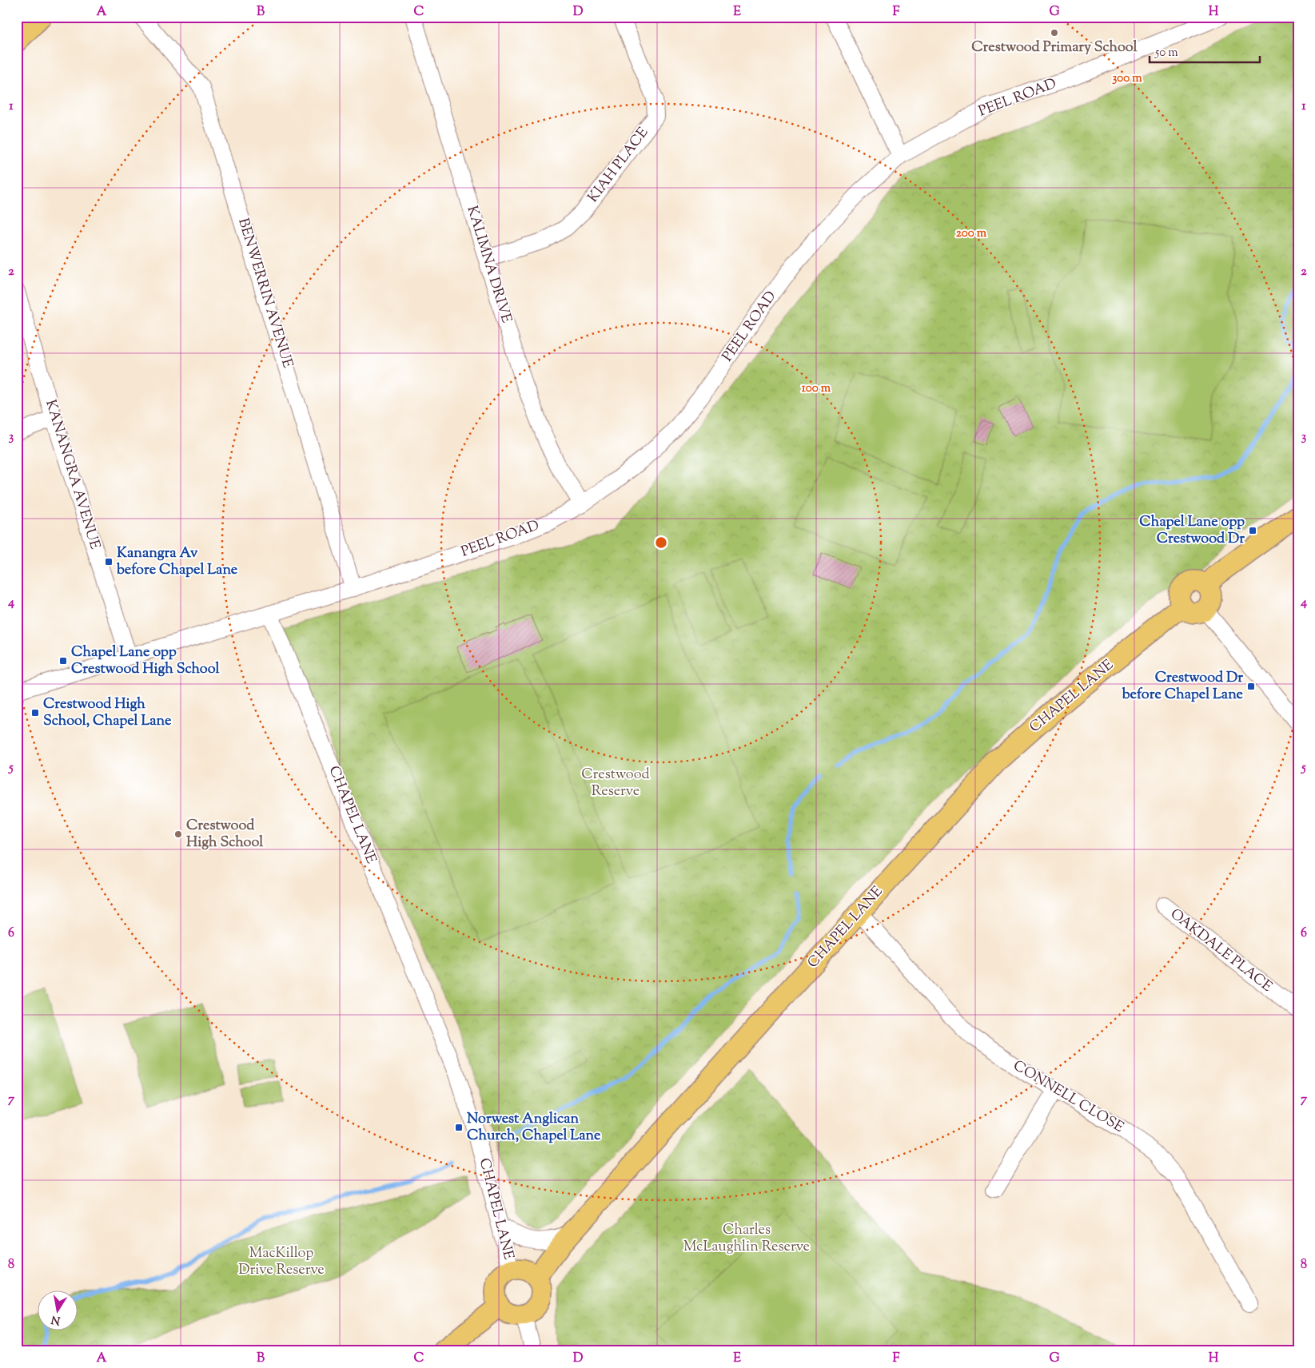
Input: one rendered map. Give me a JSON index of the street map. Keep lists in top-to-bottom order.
{
  "streets": {
    "main road": ["CHAPEL LANE"],
    "street": [
      "PEEL ROAD",
      "KIAH PLACE",
      "KALIMNA DRIVE",
      "BENWERRIN AVENUE",
      "KANANGRA AVENUE",
      "OAKDALE PLACE",
      "CONNELL CLOSE"
    ]
  },
  "crossings": [
    ["PEEL ROAD", "KALIMNA DRIVE"],
    ["PEEL ROAD", "BENWERRIN AVENUE"],
    ["PEEL ROAD", "CHAPEL LANE"],
    ["KIAH PLACE", "KALIMNA DRIVE"],
    ["CHAPEL LANE", "CONNELL CLOSE"]
  ],
  "parks": ["Crestwood Reserve", "Charles McLaughlin Reserve", "MacKillop Drive Reserve"],
  "places": {
    "other": ["Crestwood Primary School", "Crestwood High School"],
    "transit": [
      "Chapel Lane opp Crestwood Dr",
      "Kanangra Av before Chapel Lane",
      "Chapel Lane opp Crestwood High School",
      "Crestwood Dr before Chapel Lane",
      "Crestwood High School, Chapel Lane",
      "Norwest Anglican Church, Chapel Lane"
    ]
  },
  "scale_bar": "50 m",
  "north": "bottom",
  "grid": {
    "columns": [
      "A",
      "B",
      "C",
      "D",
      "E",
      "F",
      "G",
      "H"
    ],
    "rows": [
      "1",
      "2",
      "3",
      "4",
      "5",
      "6",
      "7",
      "8"
    ]
  },
  "rings": ["300 m", "200 m", "100 m"]
}
